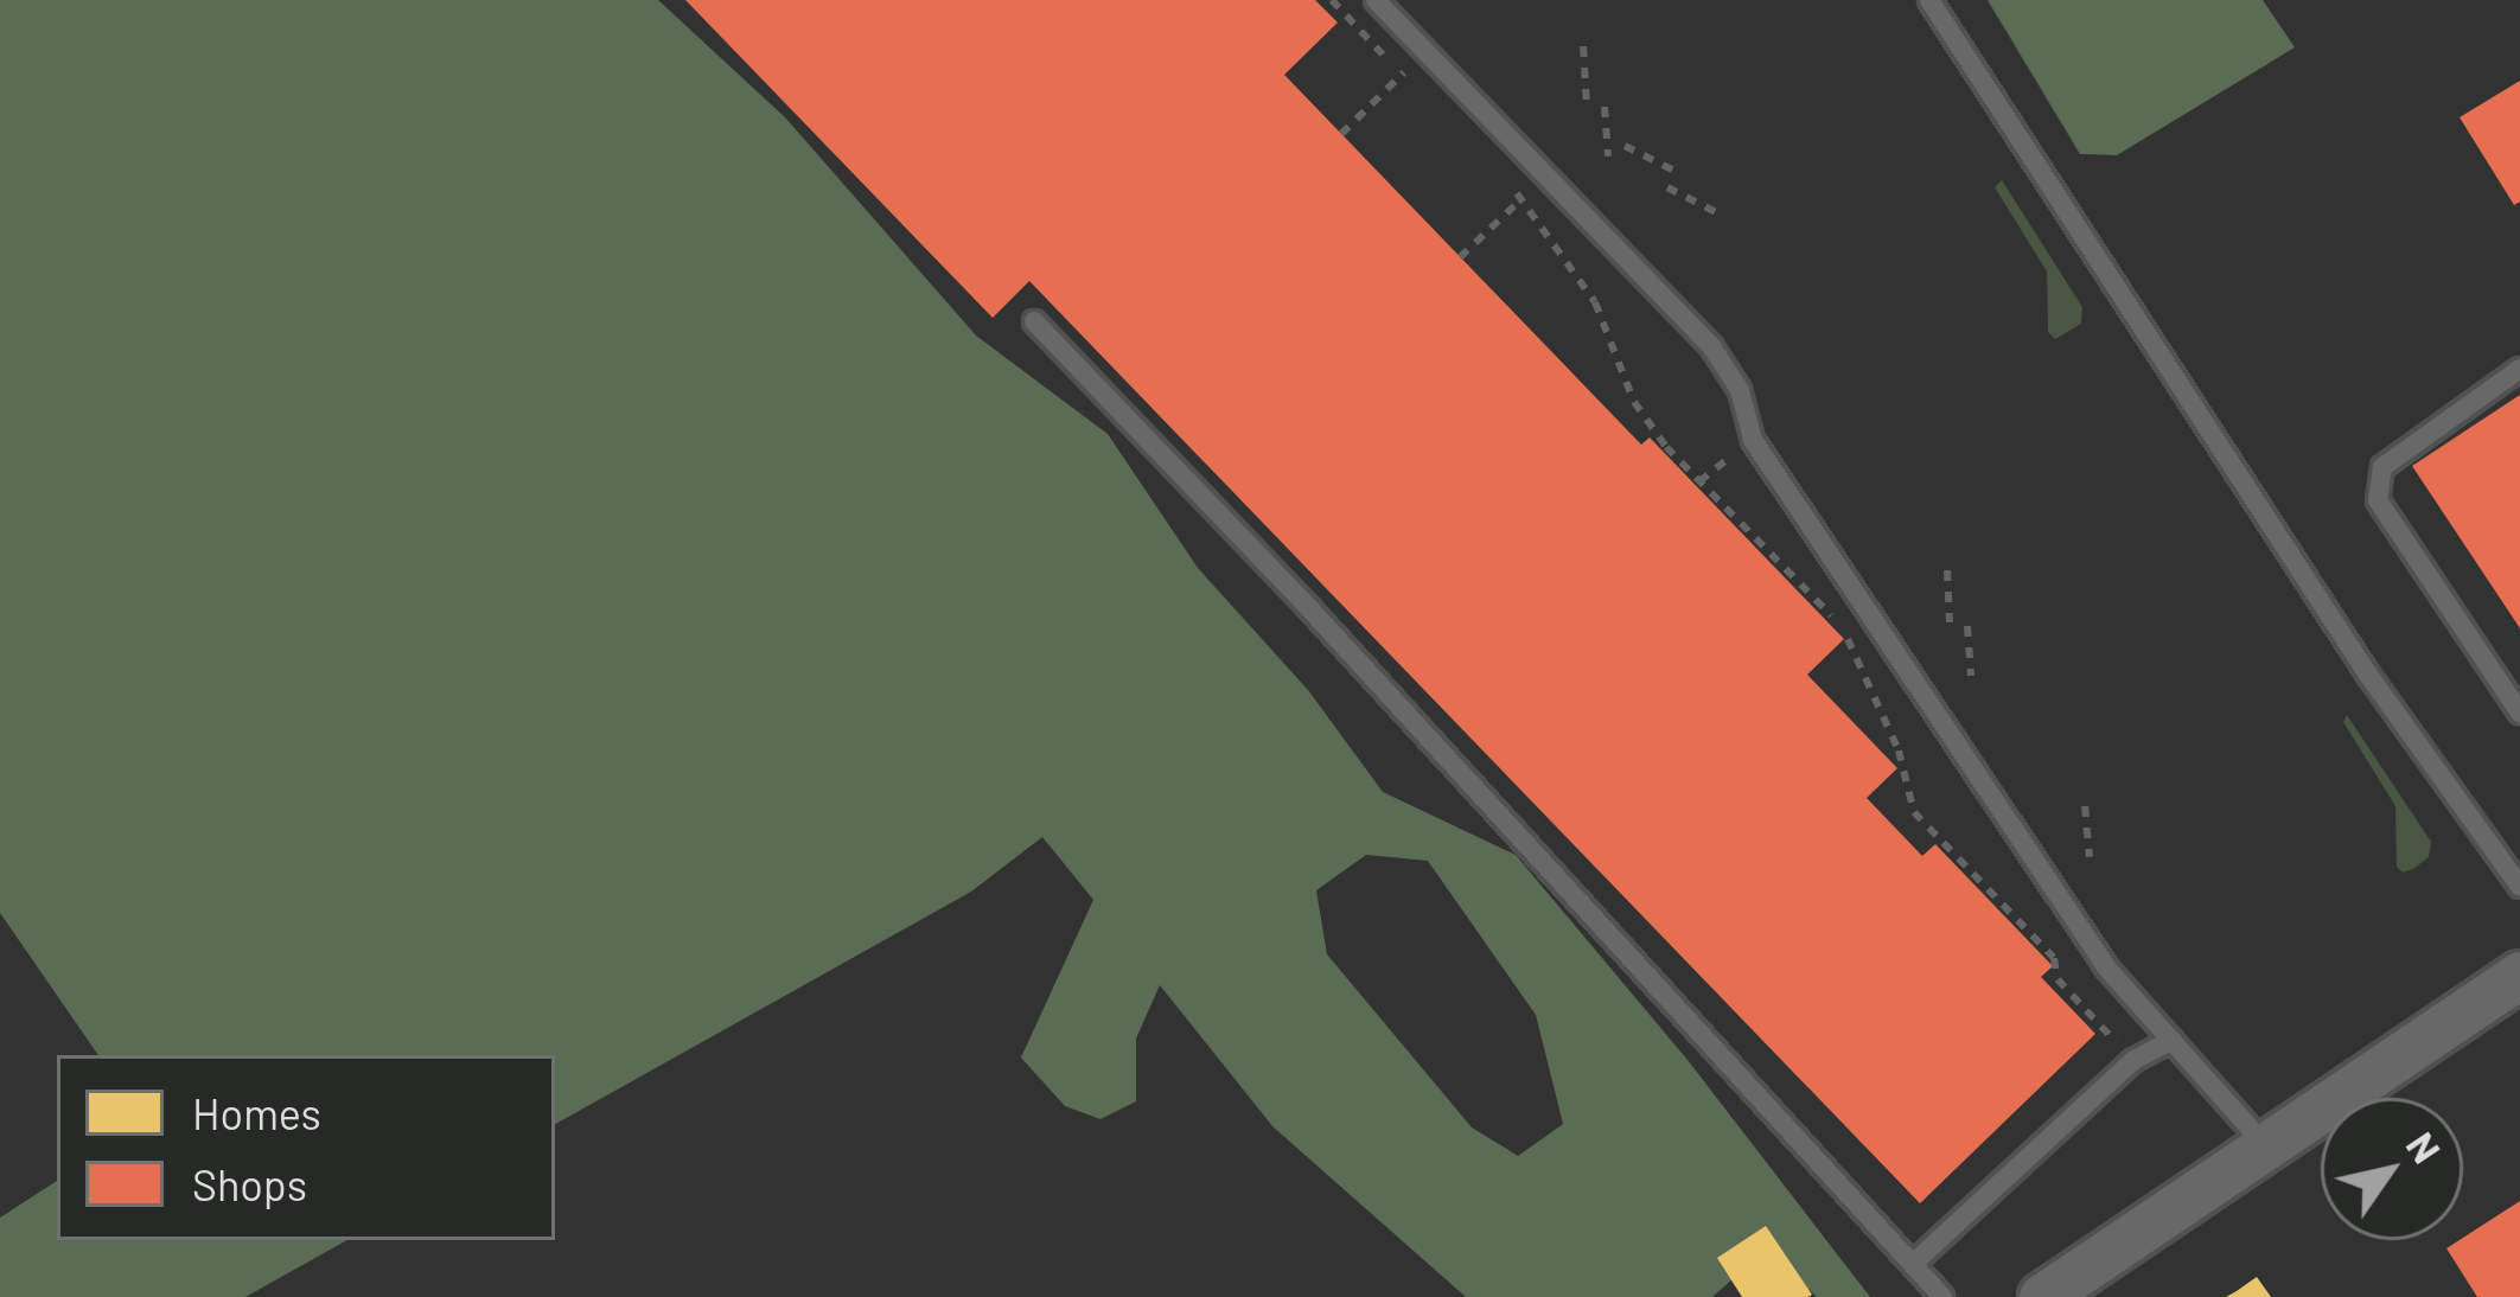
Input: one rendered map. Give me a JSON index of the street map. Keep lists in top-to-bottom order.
{
  "legend": ["Homes", "Shops"],
  "north": "top right"
}
